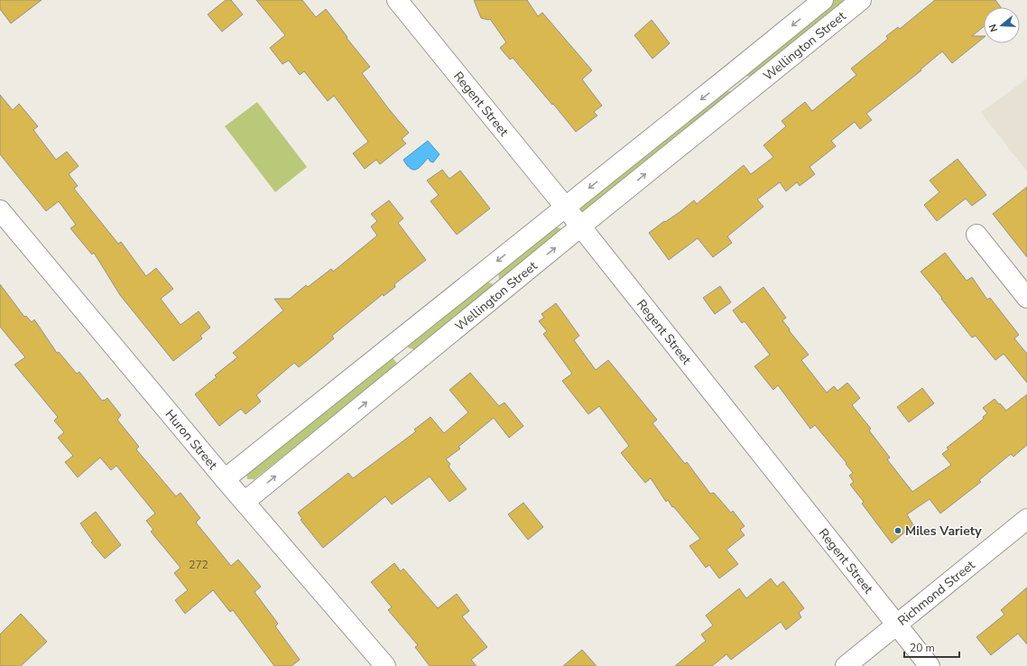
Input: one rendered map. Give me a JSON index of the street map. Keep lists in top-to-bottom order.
{
  "streets": {
    "street": [
      "Wellington Street",
      "Regent Street",
      "Huron Street",
      "Richmond Street"
    ]
  },
  "crossings": [
    ["Wellington Street", "Regent Street"],
    ["Wellington Street", "Huron Street"],
    ["Regent Street", "Richmond Street"]
  ],
  "places": ["Miles Variety"],
  "house_numbers": ["272"],
  "scale_bar": "20 m",
  "north": "left"
}
